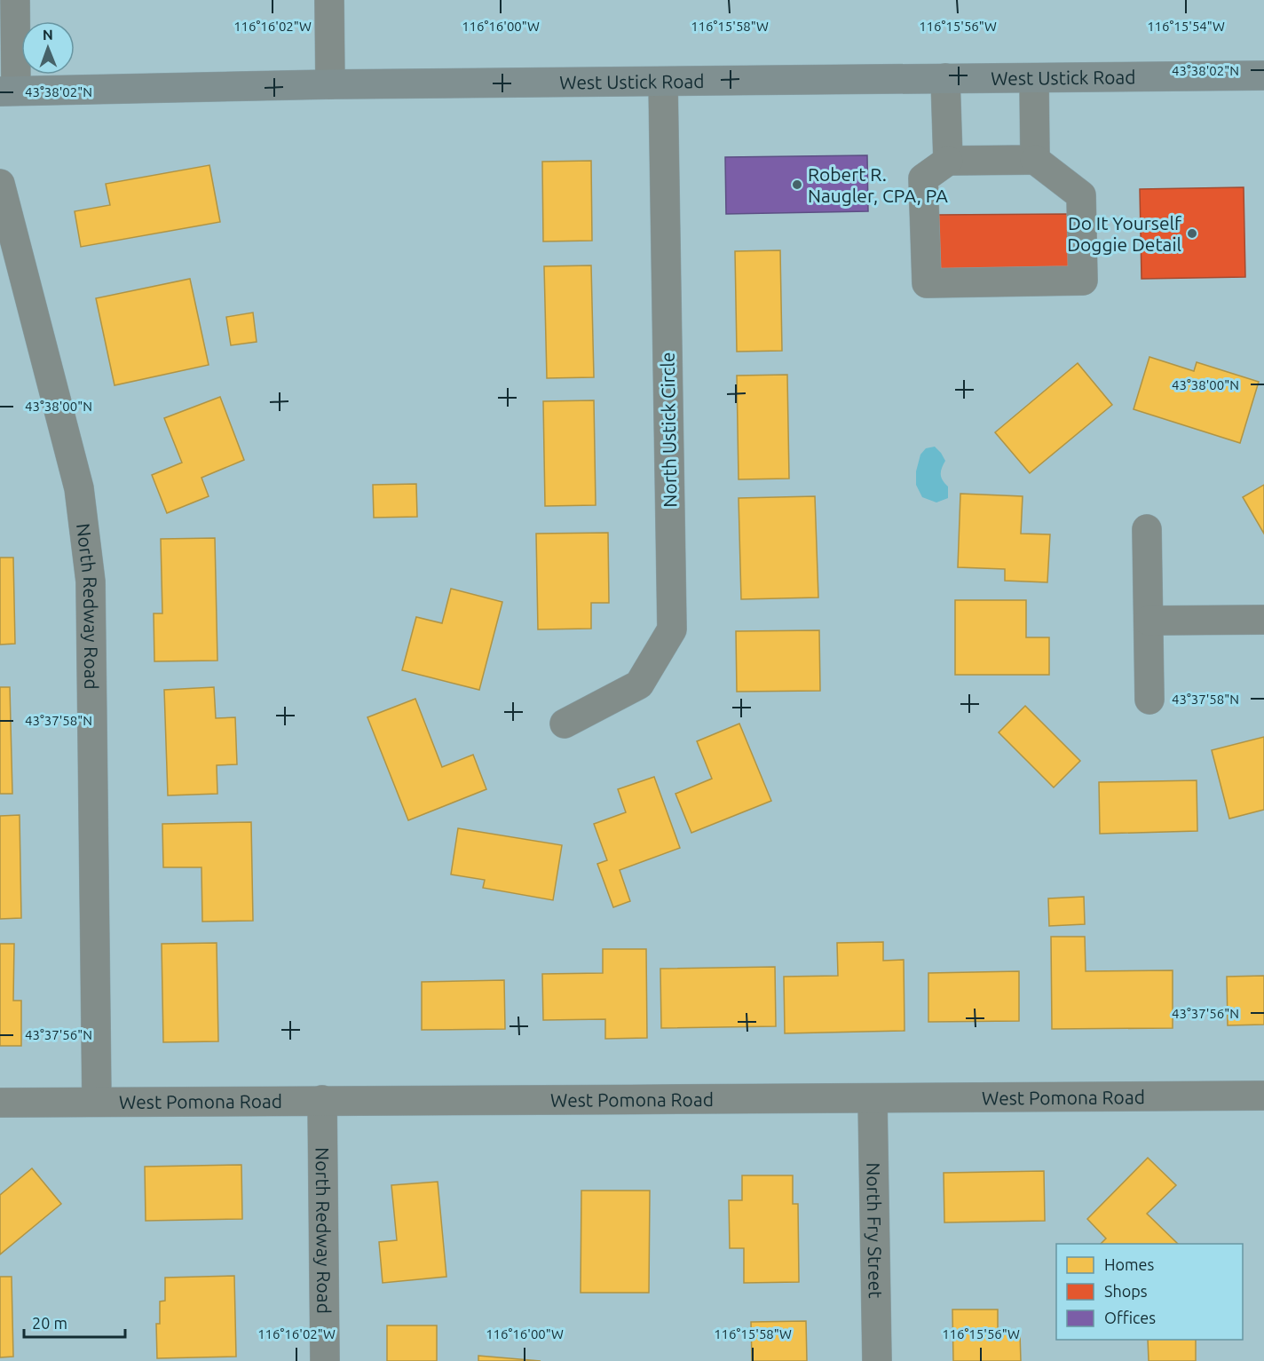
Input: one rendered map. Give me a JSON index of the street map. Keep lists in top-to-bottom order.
{
  "streets": {
    "main road": ["West Ustick Road"],
    "street": [
      "North Ustick Circle",
      "North Redway Road",
      "West Pomona Road",
      "North Fry Street"
    ]
  },
  "crossings": [
    ["West Ustick Road", "North Ustick Circle"],
    ["North Redway Road", "West Pomona Road"],
    ["West Pomona Road", "North Fry Street"]
  ],
  "places": ["Robert R. Naugler, CPA, PA", "Do It Yourself Doggie Detail"],
  "legend": ["Homes", "Shops", "Offices"],
  "scale_bar": "20 m",
  "north": "top",
  "coordinates": [
    "116°16'02\"W",
    "116°16'00\"W",
    "116°15'58\"W",
    "116°15'56\"W",
    "116°15'54\"W",
    "43°38'02\"N",
    "43°38'00\"N",
    "43°37'58\"N",
    "43°37'56\"N"
  ]
}
